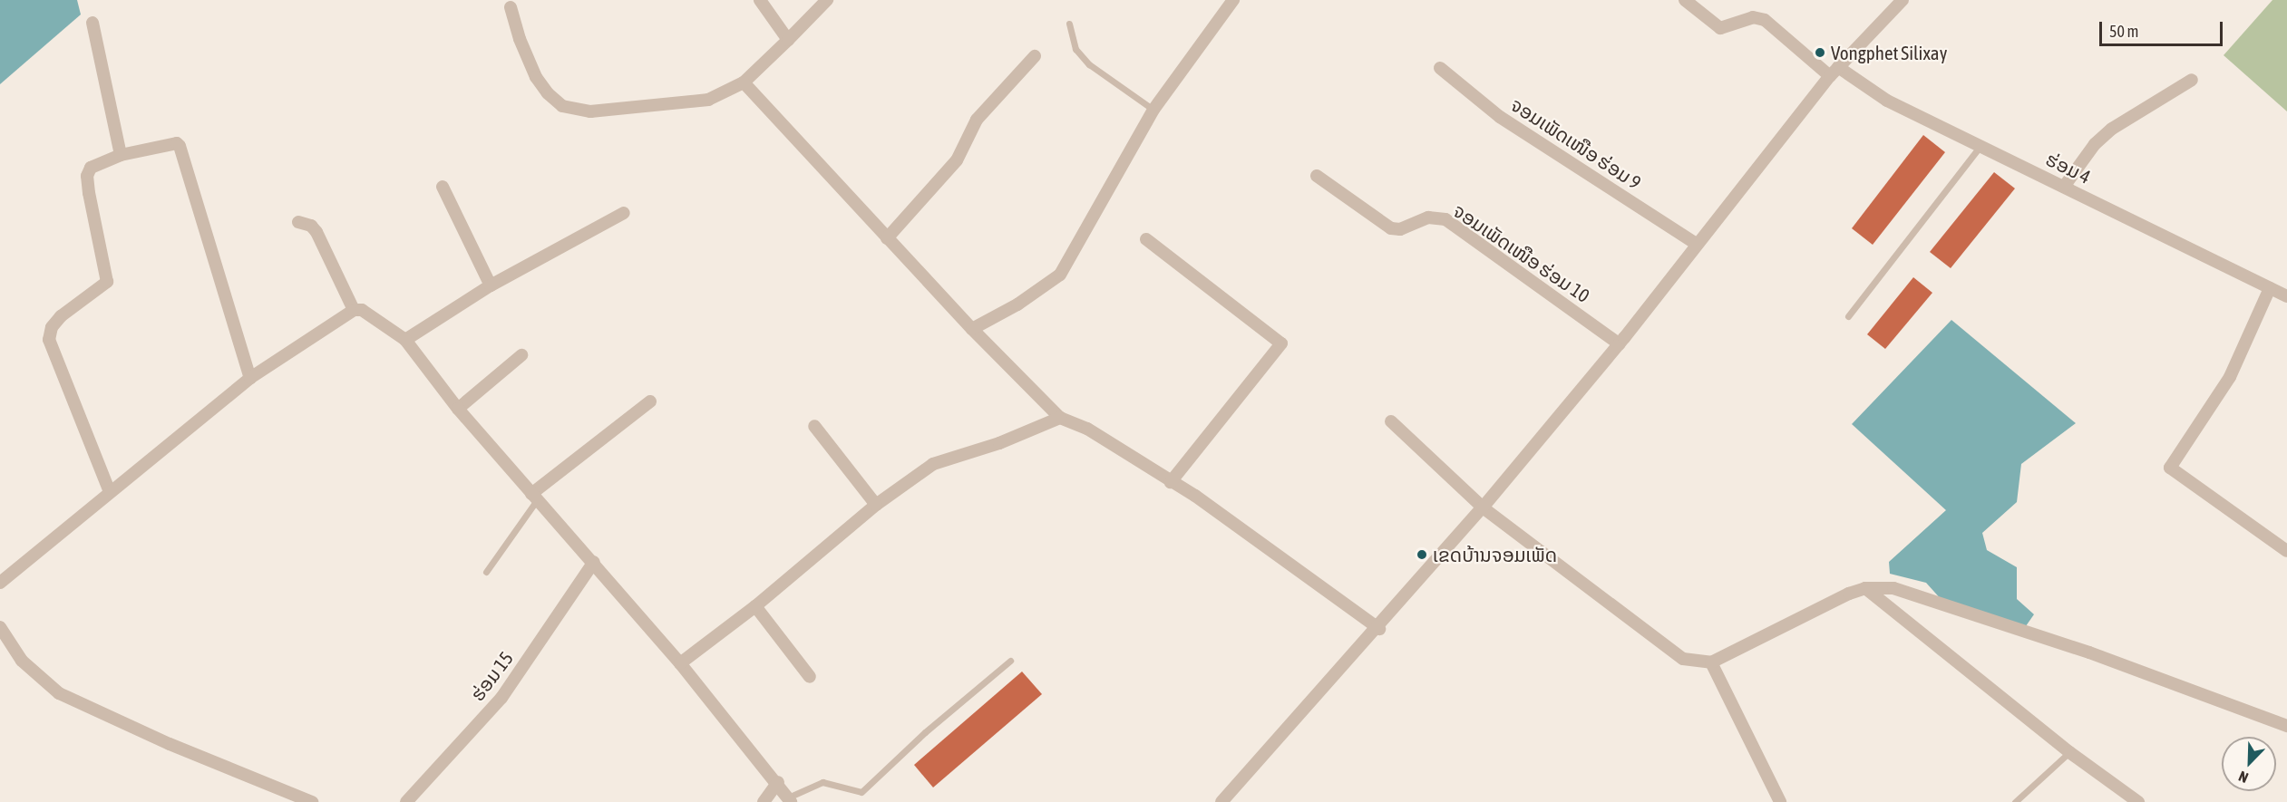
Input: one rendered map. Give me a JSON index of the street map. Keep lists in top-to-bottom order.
{
  "streets": {
    "street": [
      "ຈອມເພັດເໜືອ ຮ່ອມ 9",
      "ຮ່ອມ 4",
      "ຈອມເພັດເໜືອ ຮ່ອມ 10",
      "ຮ່ອມ 15"
    ]
  },
  "places": ["Vongphet Silixay", "ເຂດບ້ານຈອມເພັດ"],
  "scale_bar": "50 m",
  "north": "bottom left"
}
